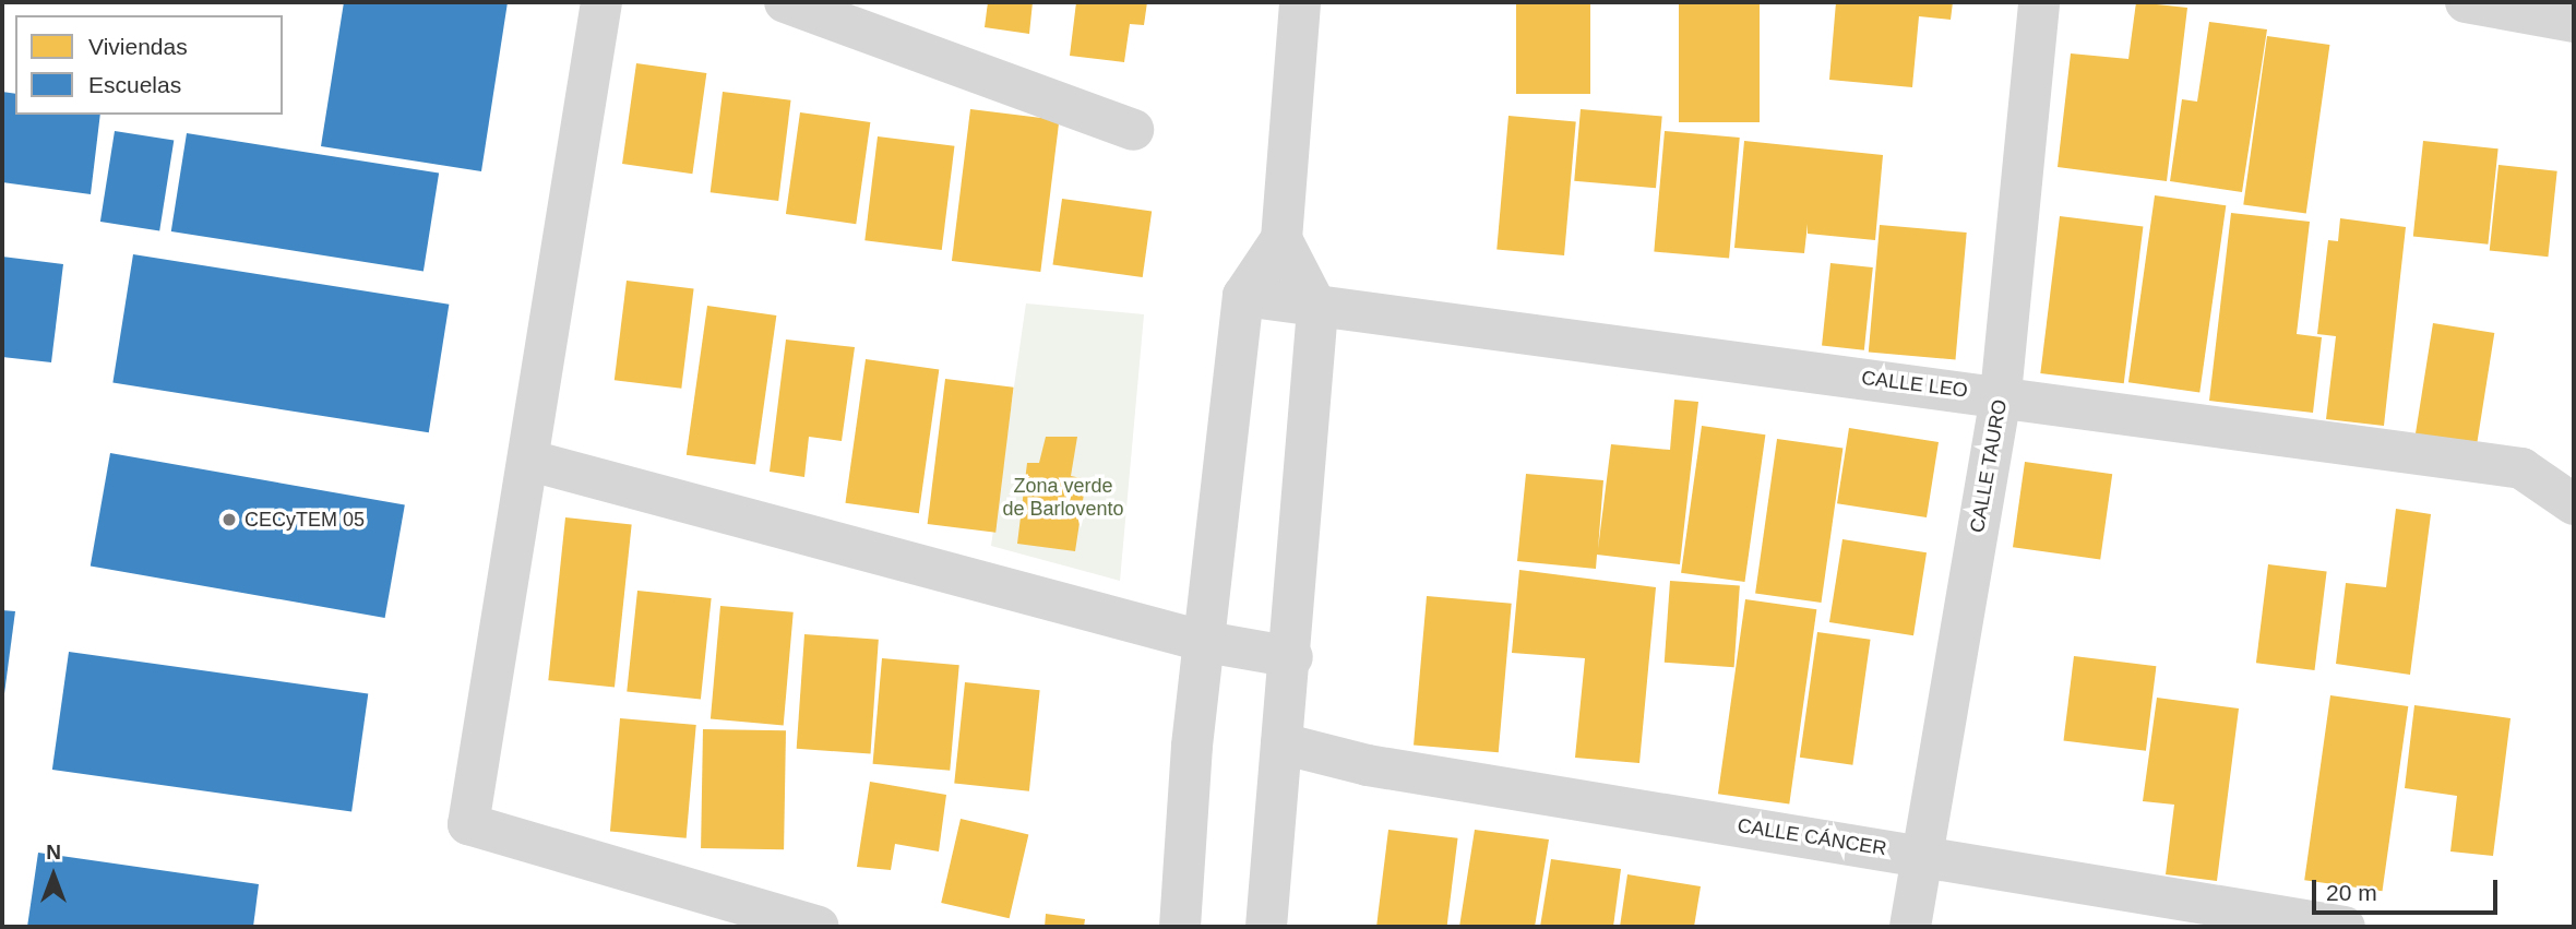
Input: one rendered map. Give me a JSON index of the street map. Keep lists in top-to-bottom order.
{
  "streets": {
    "street": ["CALLE LEO", "CALLE TAURO", "CALLE CÁNCER"]
  },
  "crossings": [
    ["CALLE LEO", "CALLE TAURO"],
    ["CALLE TAURO", "CALLE CÁNCER"]
  ],
  "parks": ["Zona verde de Barlovento"],
  "places": ["CECyTEM 05"],
  "legend": ["Viviendas", "Escuelas"],
  "scale_bar": "20 m",
  "north": "top"
}
